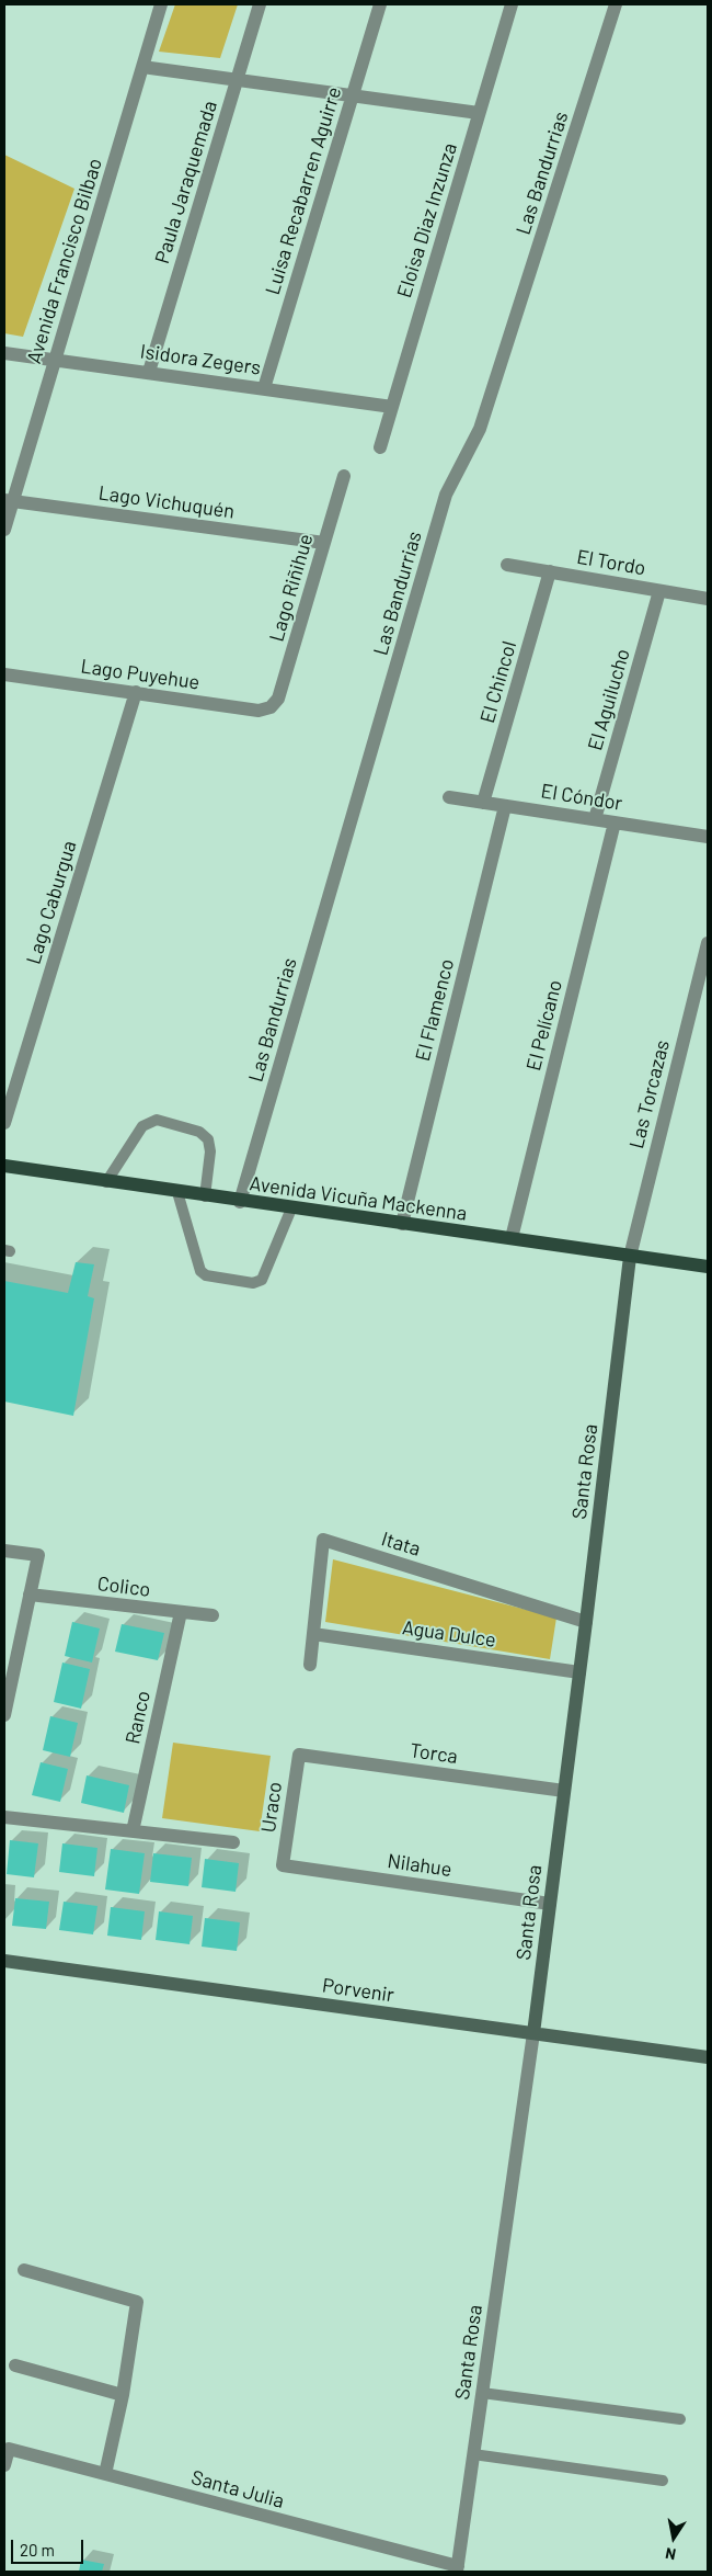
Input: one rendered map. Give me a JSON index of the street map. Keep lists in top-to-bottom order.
{
  "streets": {
    "main road": ["Avenida Vicuña Mackenna"],
    "street": [
      "Las Bandurrias",
      "Paula Jaraquemada",
      "Luisa Recabarren Aguirre",
      "Eloisa Diaz Inzunza",
      "Avenida Francisco Bilbao",
      "Isidora Zegers",
      "Lago Vichuquén",
      "El Tordo",
      "Lago Riñihue",
      "Lago Puyehue",
      "El Chincol",
      "El Aguilucho",
      "El Cóndor",
      "Lago Caburgua",
      "El Flamenco",
      "El Pelícano",
      "Las Torcazas",
      "Santa Rosa",
      "Itata",
      "Colico",
      "Agua Dulce",
      "Ranco",
      "Torca",
      "Uraco",
      "Nilahue",
      "Porvenir",
      "Santa Julia"
    ]
  },
  "crossings": [
    ["Las Bandurrias", "Avenida Vicuña Mackenna"],
    ["Paula Jaraquemada", "Isidora Zegers"],
    ["Luisa Recabarren Aguirre", "Isidora Zegers"],
    ["Eloisa Diaz Inzunza", "Isidora Zegers"],
    ["Avenida Francisco Bilbao", "Isidora Zegers"],
    ["Avenida Francisco Bilbao", "Lago Vichuquén"],
    ["Lago Vichuquén", "Lago Riñihue"],
    ["El Tordo", "El Chincol"],
    ["El Tordo", "El Aguilucho"],
    ["Lago Riñihue", "Lago Puyehue"],
    ["Lago Puyehue", "Lago Caburgua"],
    ["El Chincol", "El Cóndor"],
    ["El Aguilucho", "El Cóndor"],
    ["El Cóndor", "El Flamenco"],
    ["El Cóndor", "El Pelícano"],
    ["El Flamenco", "Avenida Vicuña Mackenna"],
    ["El Pelícano", "Avenida Vicuña Mackenna"],
    ["Las Torcazas", "Avenida Vicuña Mackenna"],
    ["Las Torcazas", "Santa Rosa"],
    ["Avenida Vicuña Mackenna", "Santa Rosa"],
    ["Santa Rosa", "Itata"],
    ["Santa Rosa", "Agua Dulce"],
    ["Santa Rosa", "Torca"],
    ["Santa Rosa", "Nilahue"],
    ["Santa Rosa", "Porvenir"],
    ["Santa Rosa", "Santa Julia"],
    ["Itata", "Agua Dulce"],
    ["Colico", "Ranco"],
    ["Torca", "Uraco"],
    ["Uraco", "Nilahue"]
  ],
  "scale_bar": "20 m",
  "north": "bottom"
}
